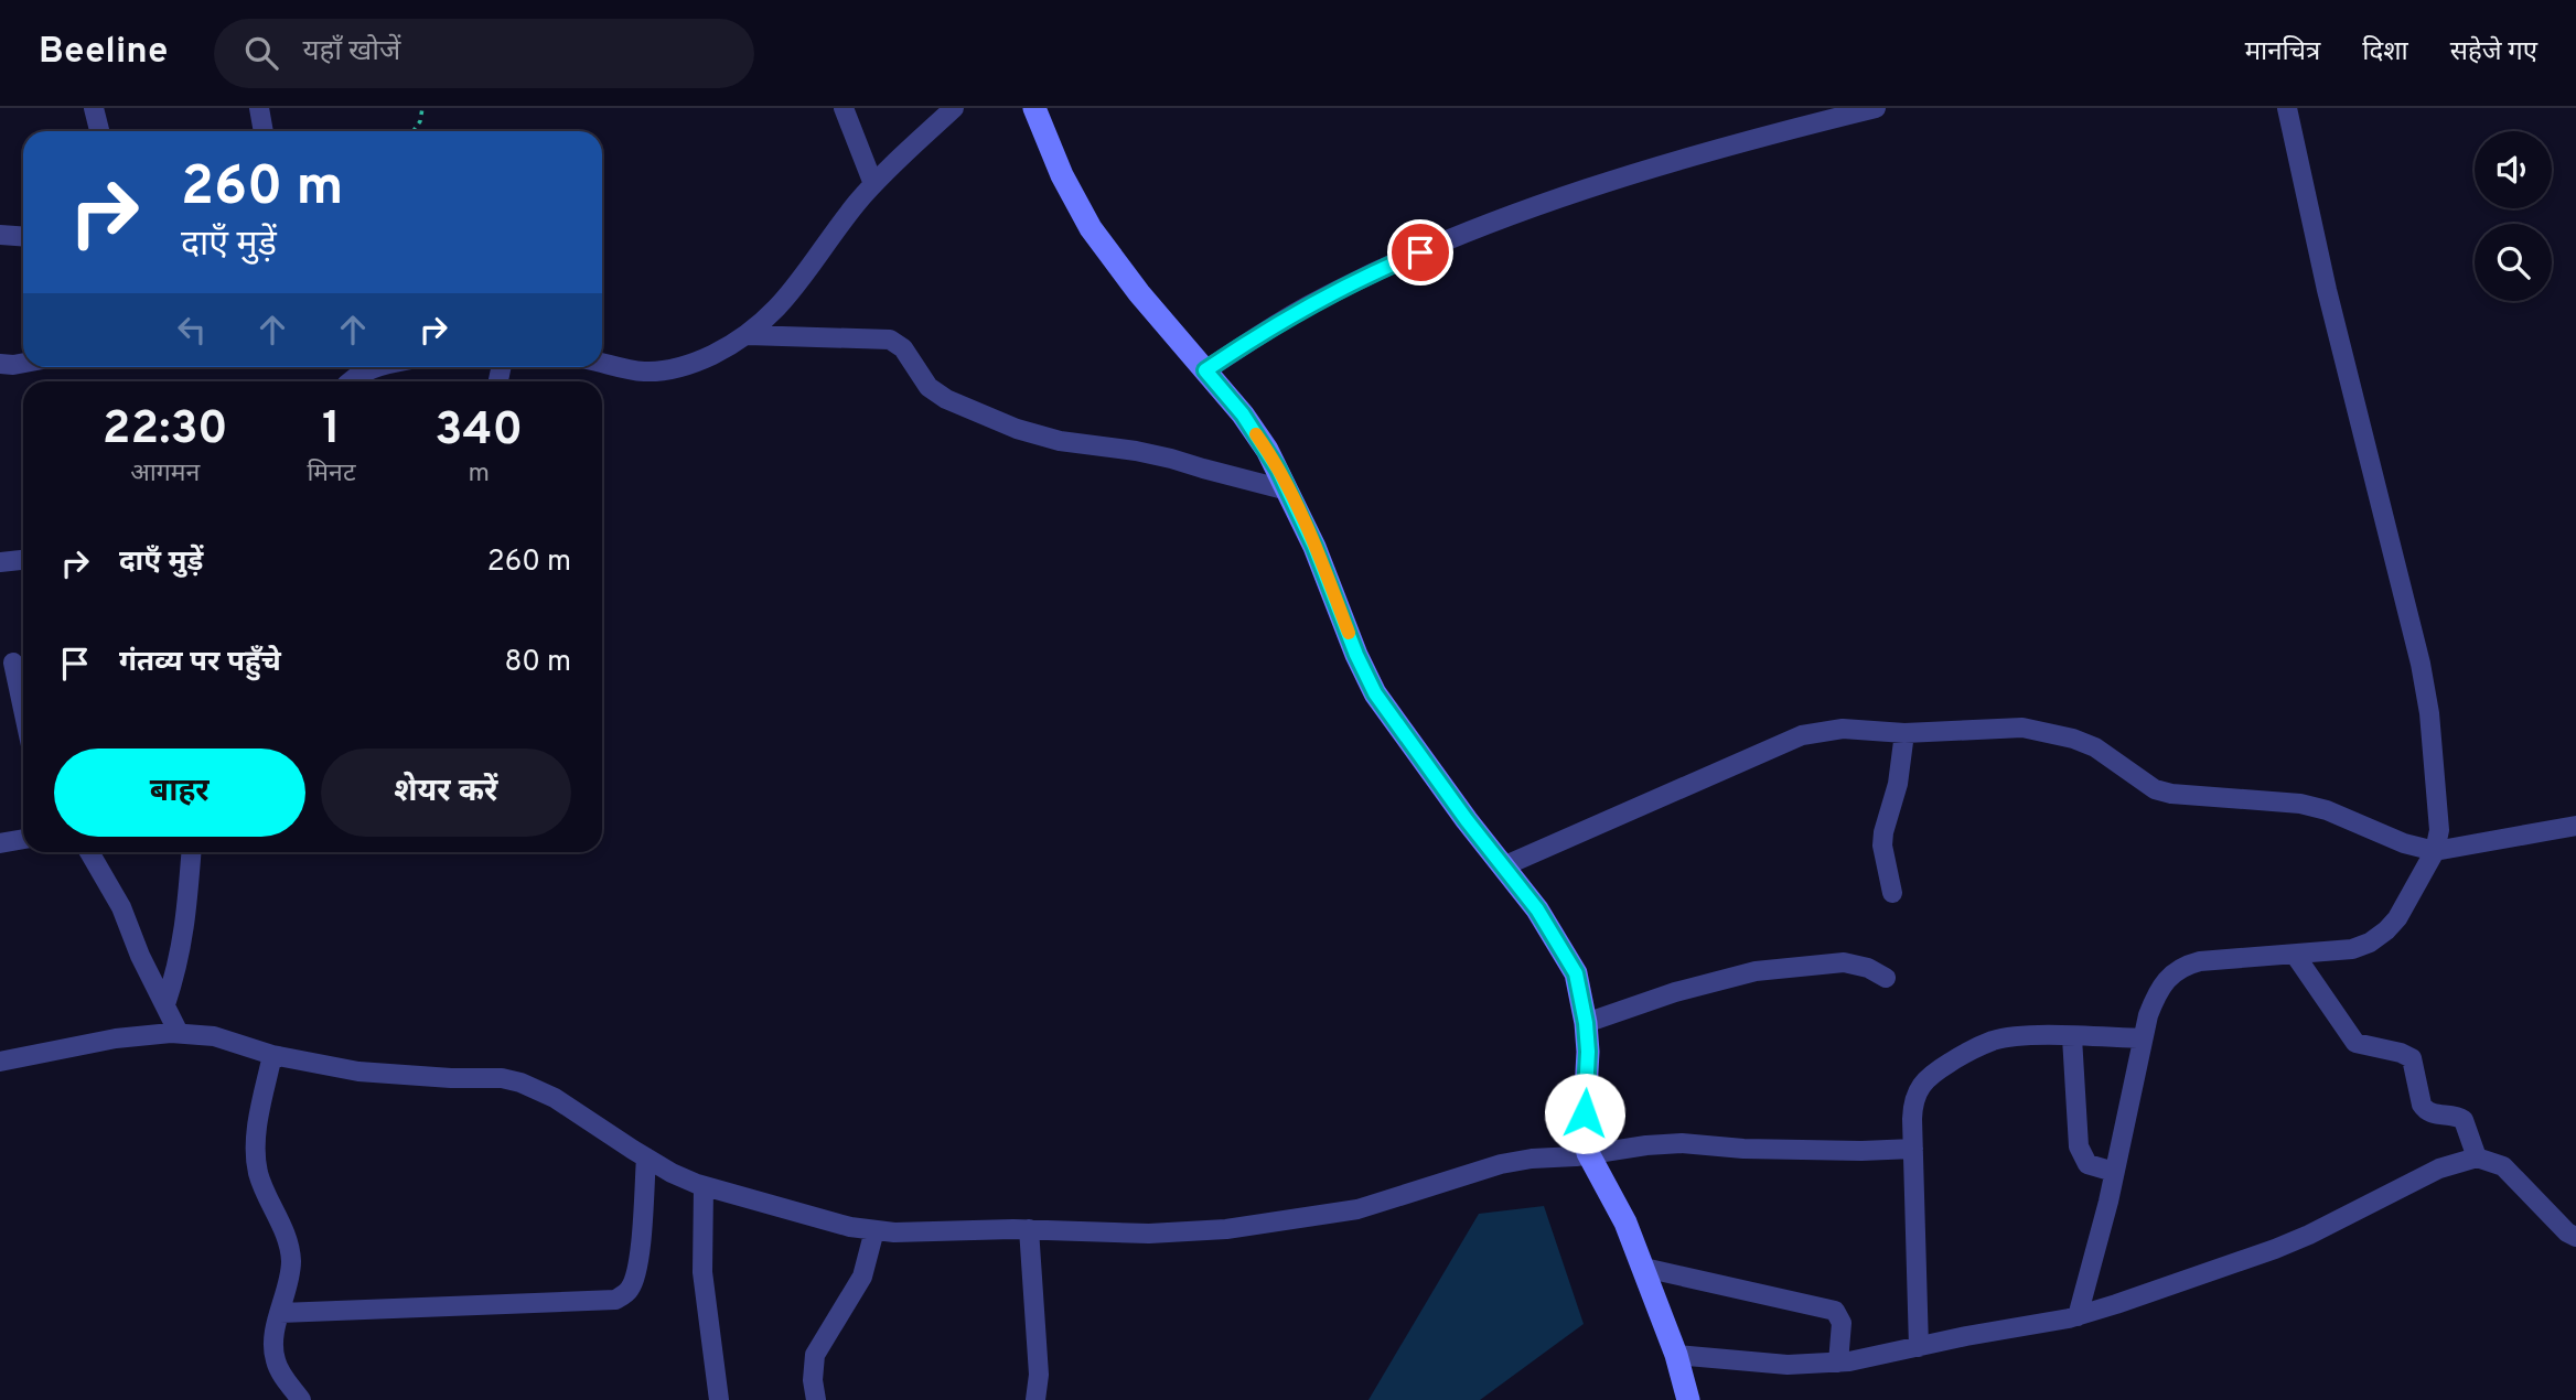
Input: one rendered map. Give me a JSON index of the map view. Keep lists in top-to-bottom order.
{
  "page": {
    "header": "Beeline",
    "search": "यहाँ खोजें",
    "nav": ["मानचित्र", "दिशा", "सहेजे गए"],
    "turn": ["260 m", "दाएँ मुड़ें"],
    "eta": [
      "22:30",
      "आगमन",
      "1",
      "मिनट",
      "340",
      "m"
    ],
    "list": [
      {
        "name": "दाएँ मुड़ें",
        "value": "260 m"
      },
      {
        "name": "गंतव्य पर पहुँचे",
        "value": "80 m"
      }
    ],
    "buttons": ["बाहर", "शेयर करें"]
  }
}
